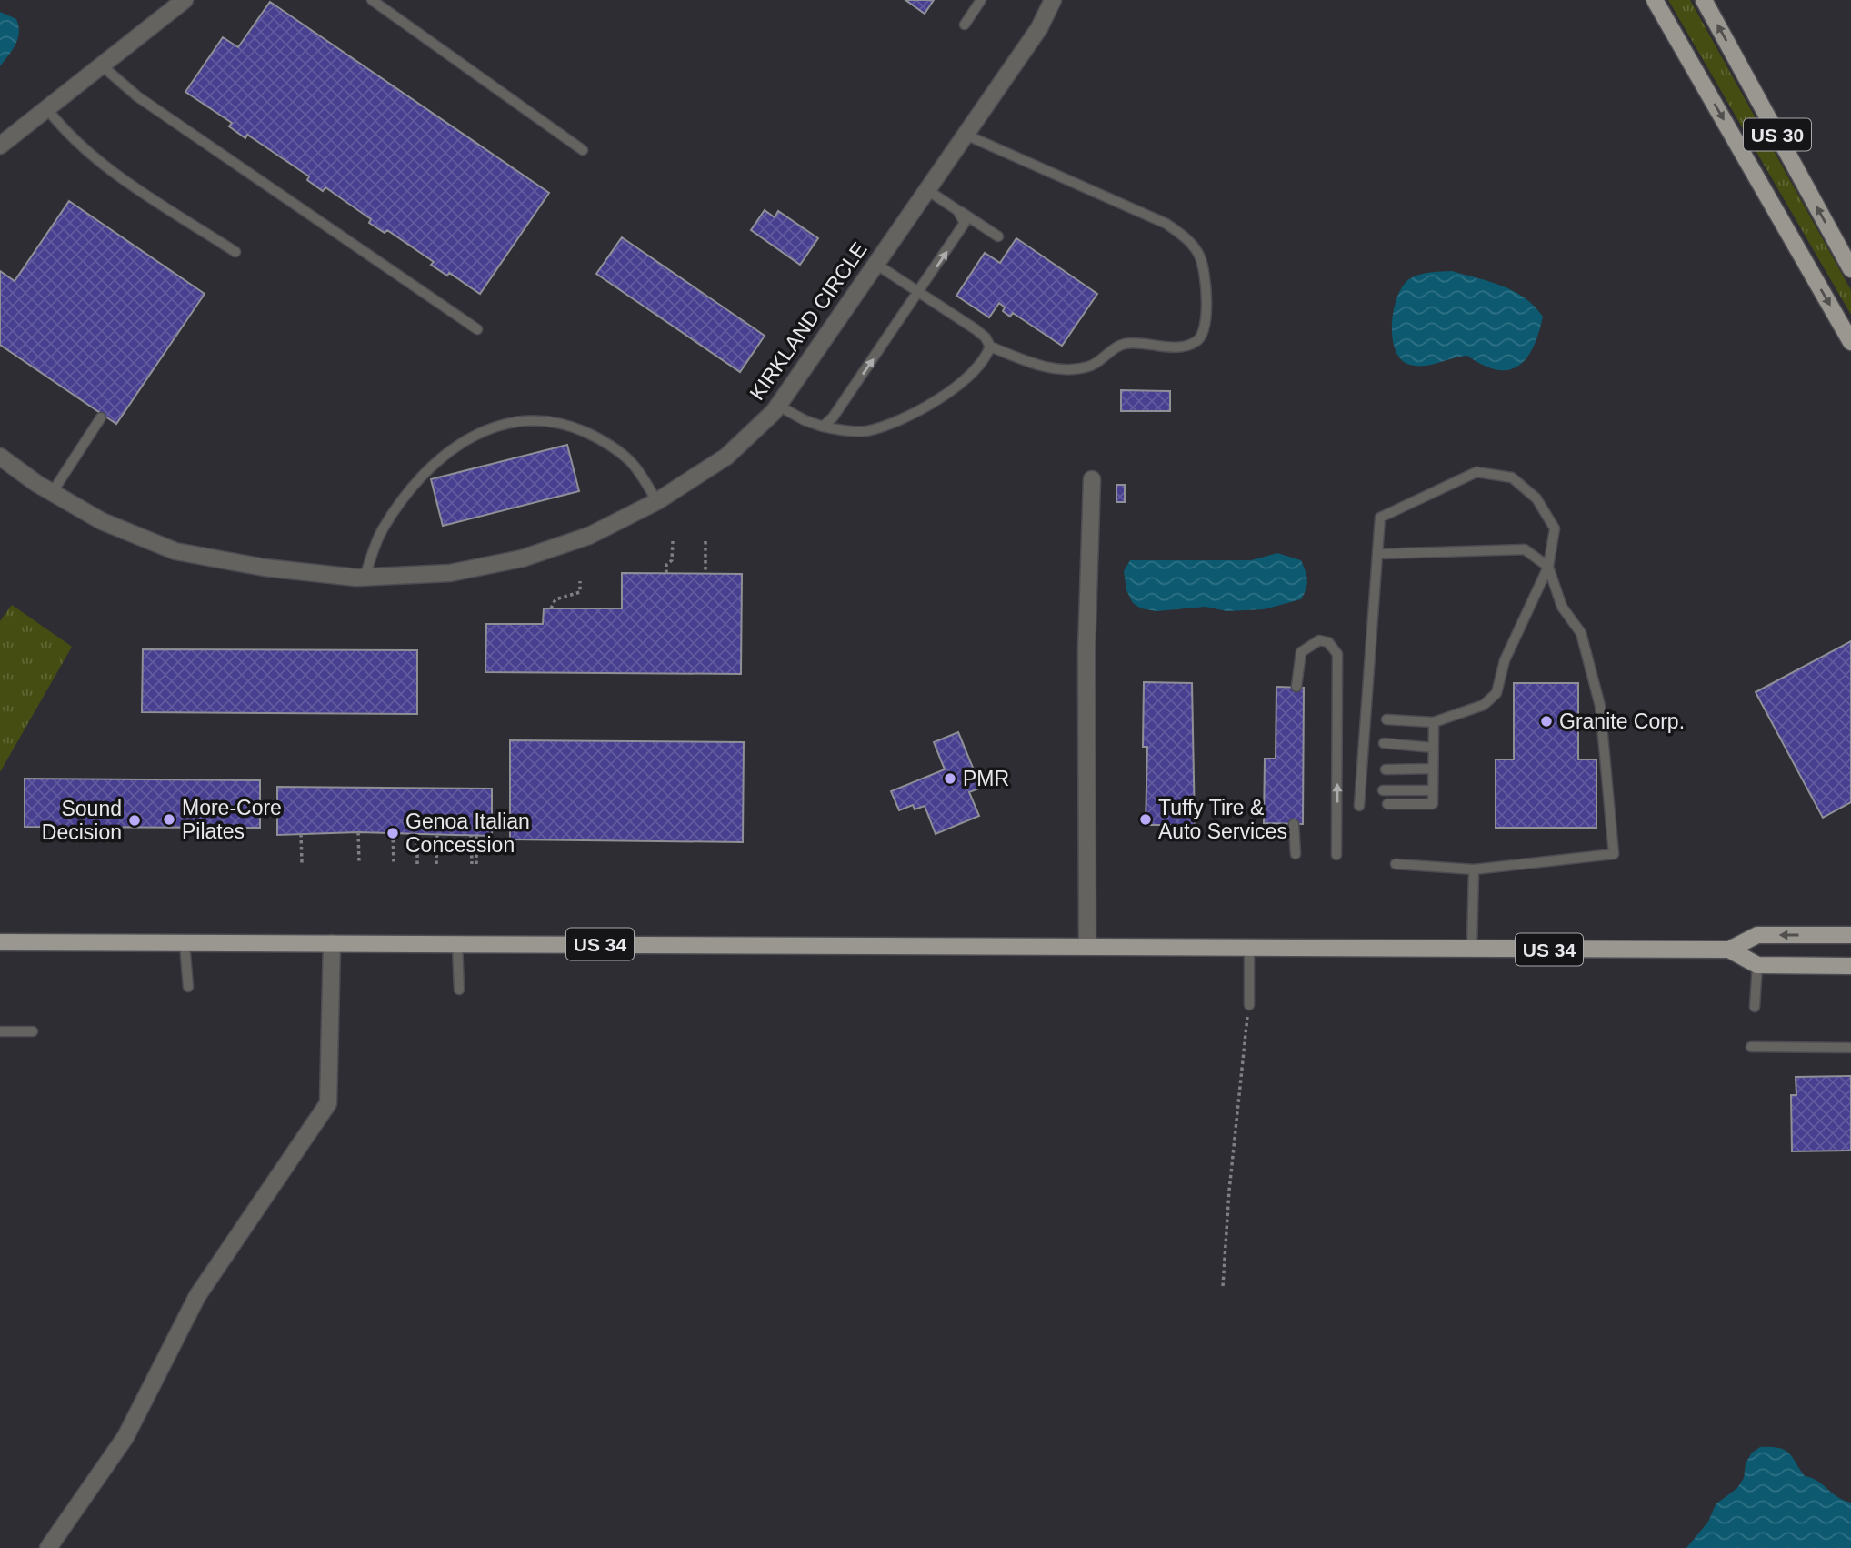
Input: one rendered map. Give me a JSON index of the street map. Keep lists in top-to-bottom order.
{
  "streets": {
    "main road": ["US 30", "US 34"],
    "street": ["KIRKLAND CIRCLE"]
  },
  "places": [
    "Granite Corp.",
    "PMR",
    "More-Core Pilates",
    "Tuffy Tire & Auto Services",
    "Sound Decision",
    "Genoa Italian Concession"
  ]
}
